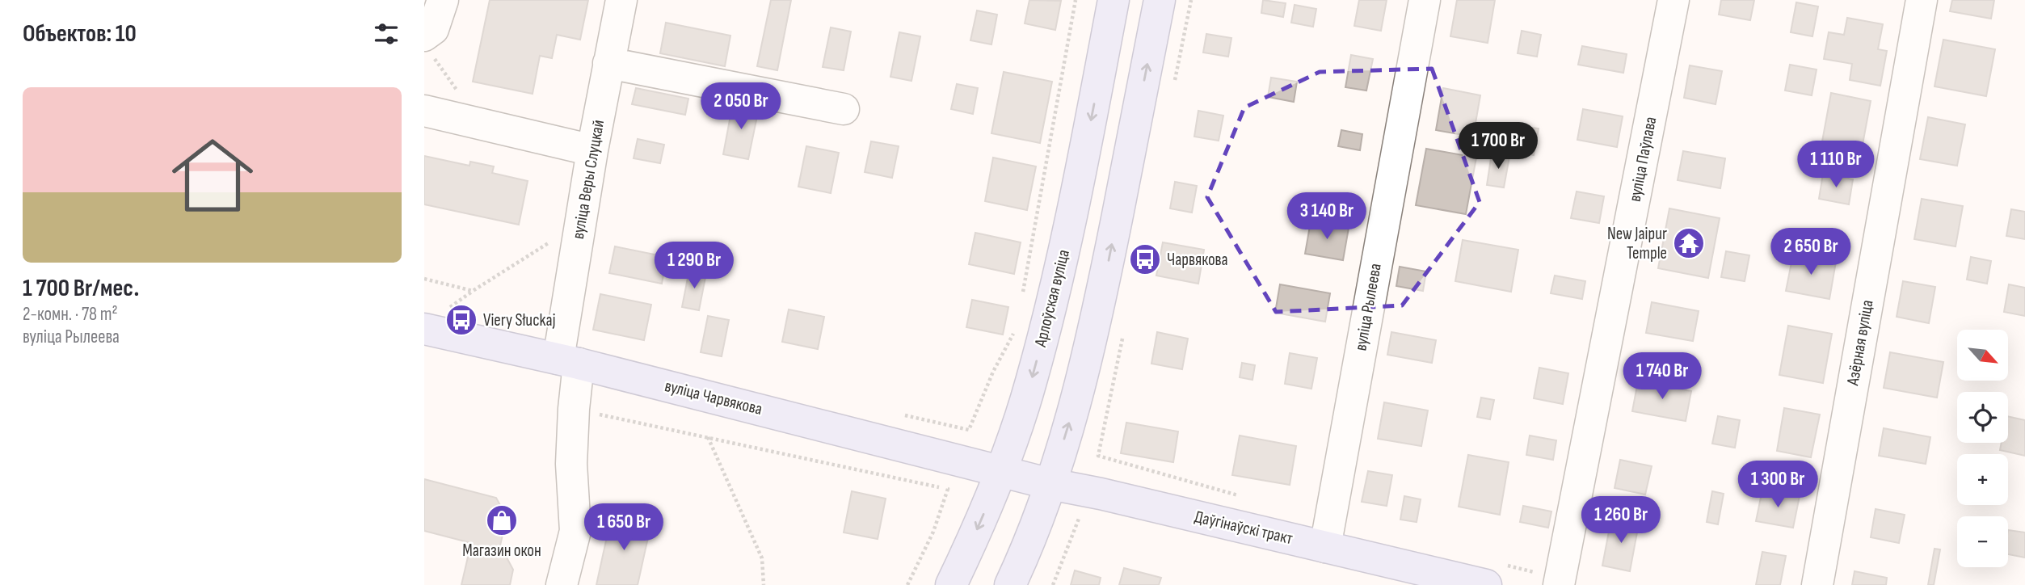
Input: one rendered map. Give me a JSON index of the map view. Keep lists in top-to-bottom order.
{
  "streets": {
    "main road": ["Арлоўская вуліца", "вуліца Чарвякова", "Даўгінаўскі тракт"],
    "street": [
      "вуліца Паўлава",
      "вуліца Веры Слуцкай",
      "вуліца Рылеева",
      "Азёрная вуліца"
    ]
  },
  "crossings": [
    ["вуліца Веры Слуцкай", "вуліца Чарвякова"],
    ["Арлоўская вуліца", "вуліца Чарвякова"],
    ["Арлоўская вуліца", "Даўгінаўскі тракт"],
    ["вуліца Рылеева", "Даўгінаўскі тракт"],
    ["вуліца Чарвякова", "Даўгінаўскі тракт"]
  ],
  "places": {
    "temple": ["New Jaipur Temple"],
    "bus stop": ["Чарвякова", "Viery Słuckaj"],
    "shop": ["Магазин окон"]
  },
  "north": "bottom right",
  "page": {
    "heading": "Объектов: 10",
    "list": [
      {
        "name": "1 700 Br/мес.",
        "note": "2-комн. · 78 m² · вуліца Рылеева"
      }
    ],
    "price": [
      "2 050 Br",
      "1 700 Br",
      "1 110 Br",
      "3 140 Br",
      "2 650 Br",
      "1 290 Br",
      "1 740 Br",
      "1 300 Br",
      "1 260 Br",
      "1 650 Br"
    ],
    "map_buttons": ["+", "−"]
  }
}
